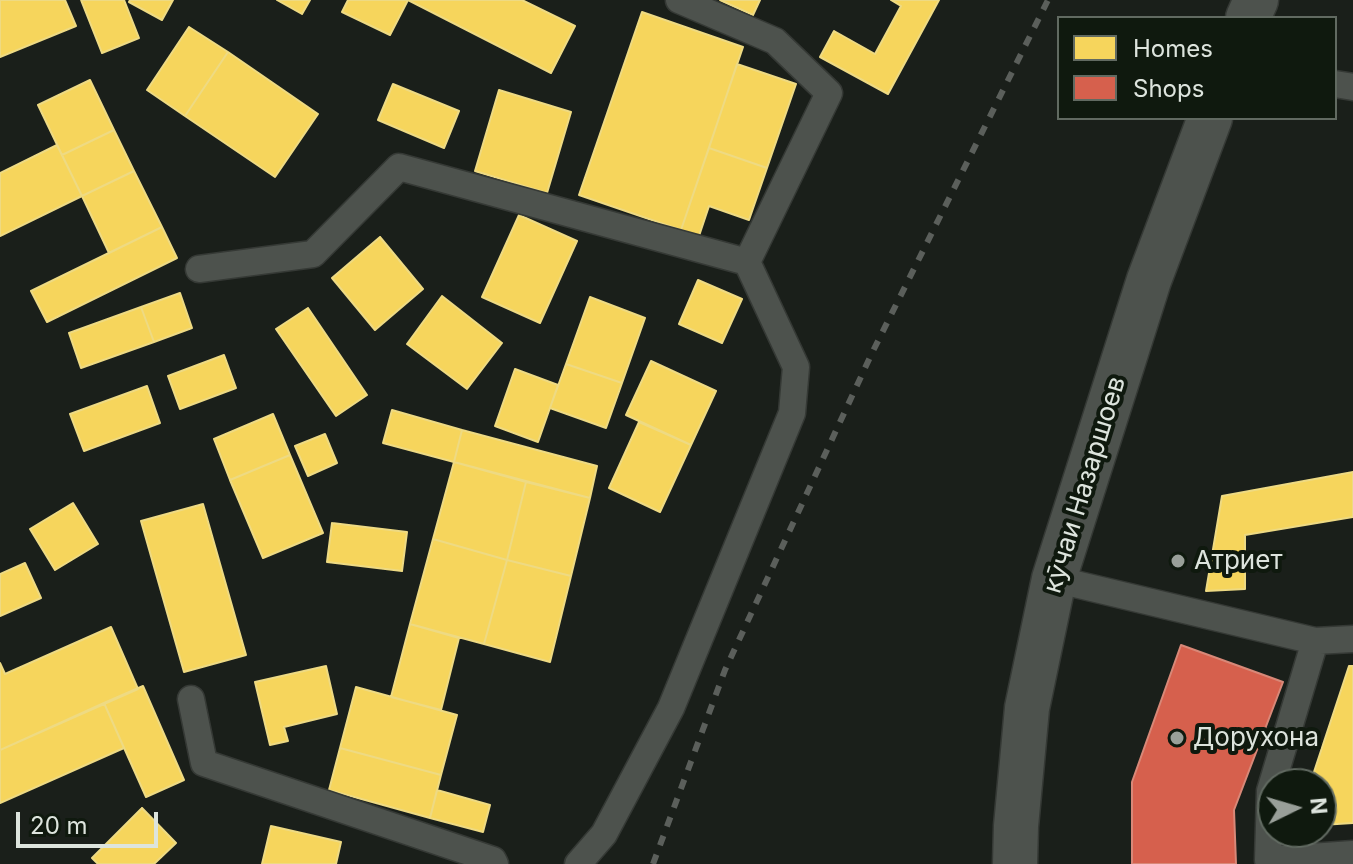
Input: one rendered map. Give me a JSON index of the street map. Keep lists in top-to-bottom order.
{
  "streets": {
    "street": ["кӯчаи Назаршоев"]
  },
  "places": ["Атриет", "Дорухона"],
  "legend": ["Homes", "Shops"],
  "scale_bar": "20 m",
  "north": "right"
}
